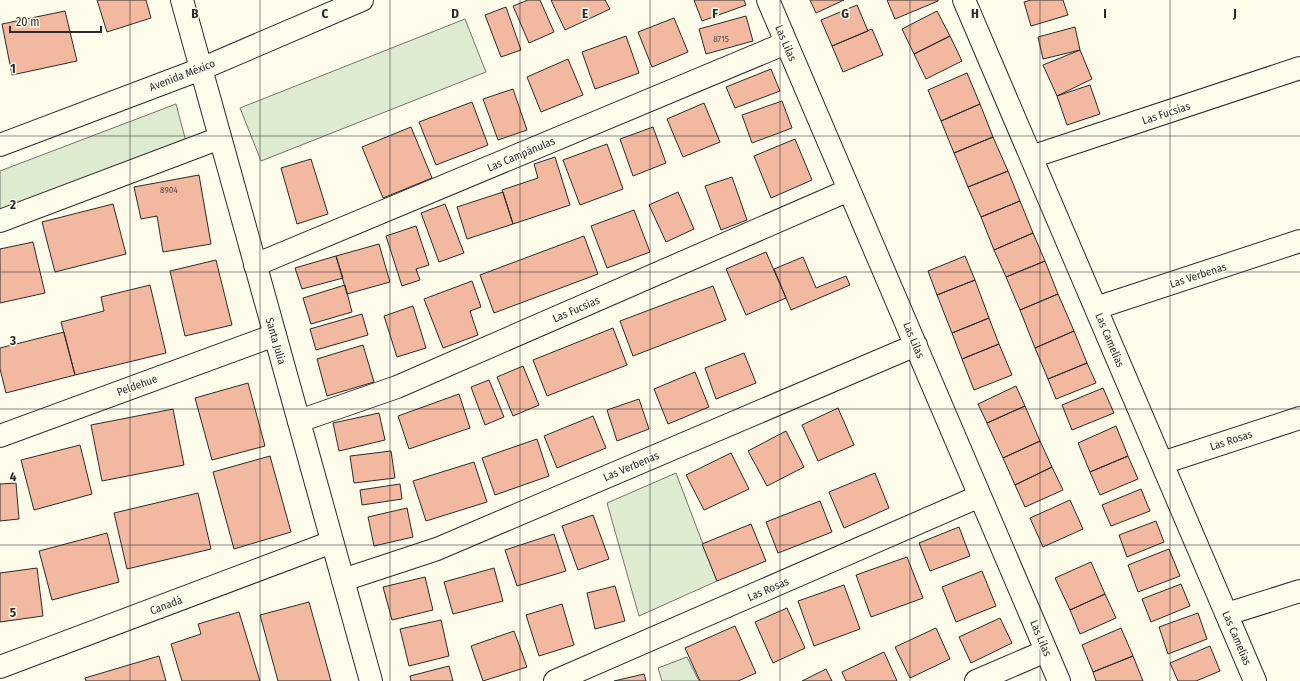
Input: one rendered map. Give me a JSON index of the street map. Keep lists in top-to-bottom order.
{
  "streets": {
    "street": [
      "Las Lilas",
      "Avenida México",
      "Las Fucsias",
      "Las Campánulas",
      "Las Verbenas",
      "Las Camelias",
      "Santa Julia",
      "Peldehue",
      "Las Rosas",
      "Canadá"
    ]
  },
  "crossings": [
    ["Las Lilas", "Las Fucsias"],
    ["Las Lilas", "Las Campánulas"],
    ["Las Lilas", "Las Verbenas"],
    ["Las Lilas", "Las Rosas"],
    ["Avenida México", "Santa Julia"],
    ["Las Fucsias", "Las Camelias"],
    ["Las Fucsias", "Santa Julia"],
    ["Las Campánulas", "Santa Julia"],
    ["Las Verbenas", "Las Camelias"],
    ["Las Verbenas", "Santa Julia"],
    ["Las Camelias", "Las Rosas"],
    ["Santa Julia", "Peldehue"],
    ["Santa Julia", "Canadá"]
  ],
  "house_numbers": ["8715", "8904"],
  "scale_bar": "20 m",
  "grid": {
    "columns": [
      "B",
      "C",
      "D",
      "E",
      "F",
      "G",
      "H",
      "I",
      "J"
    ],
    "rows": [
      "1",
      "2",
      "3",
      "4",
      "5"
    ]
  }
}
